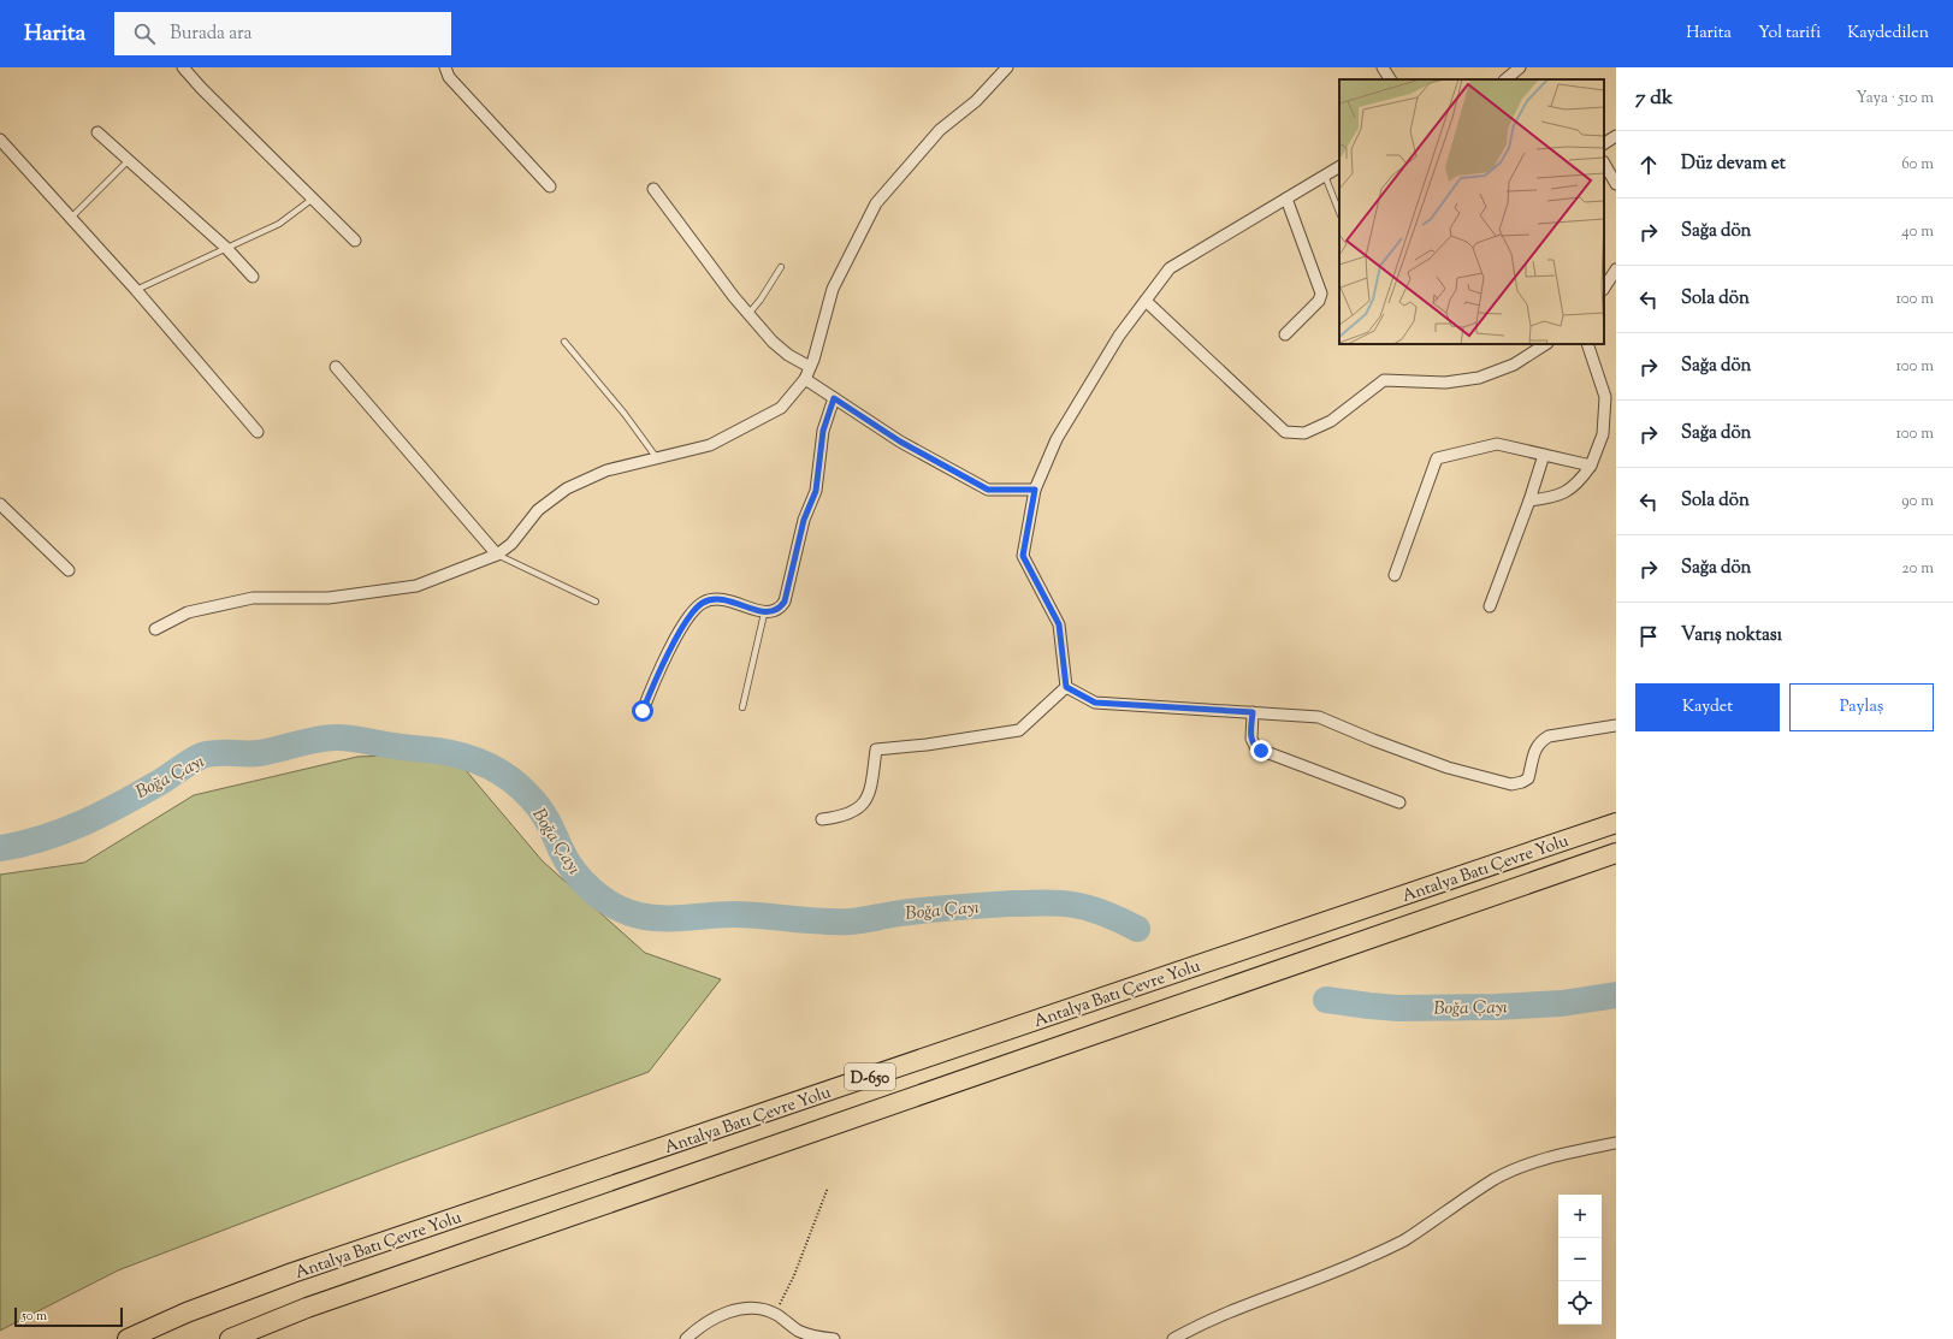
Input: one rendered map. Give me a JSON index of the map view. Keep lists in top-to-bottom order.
{
  "streets": {
    "highway": ["Antalya Batı Çevre Yolu", "D-650"]
  },
  "water": ["Boğa Çayı"],
  "scale_bar": "50 m",
  "page": {
    "header": "Harita",
    "search": "Burada ara",
    "nav": ["Harita", "Yol tarifi", "Kaydedilen"],
    "heading": ["7 dk", "Yaya · 510 m"],
    "list": [
      ["Düz devam et", "60 m"],
      ["Sağa dön", "40 m"],
      ["Sola dön", "100 m"],
      ["Sağa dön", "100 m"],
      ["Sağa dön", "100 m"],
      ["Sola dön", "90 m"],
      ["Sağa dön", "20 m"],
      "Varış noktası"
    ],
    "buttons": ["Kaydet", "Paylaş"],
    "map_buttons": ["+", "−"],
    "scale": "50 m"
  }
}
